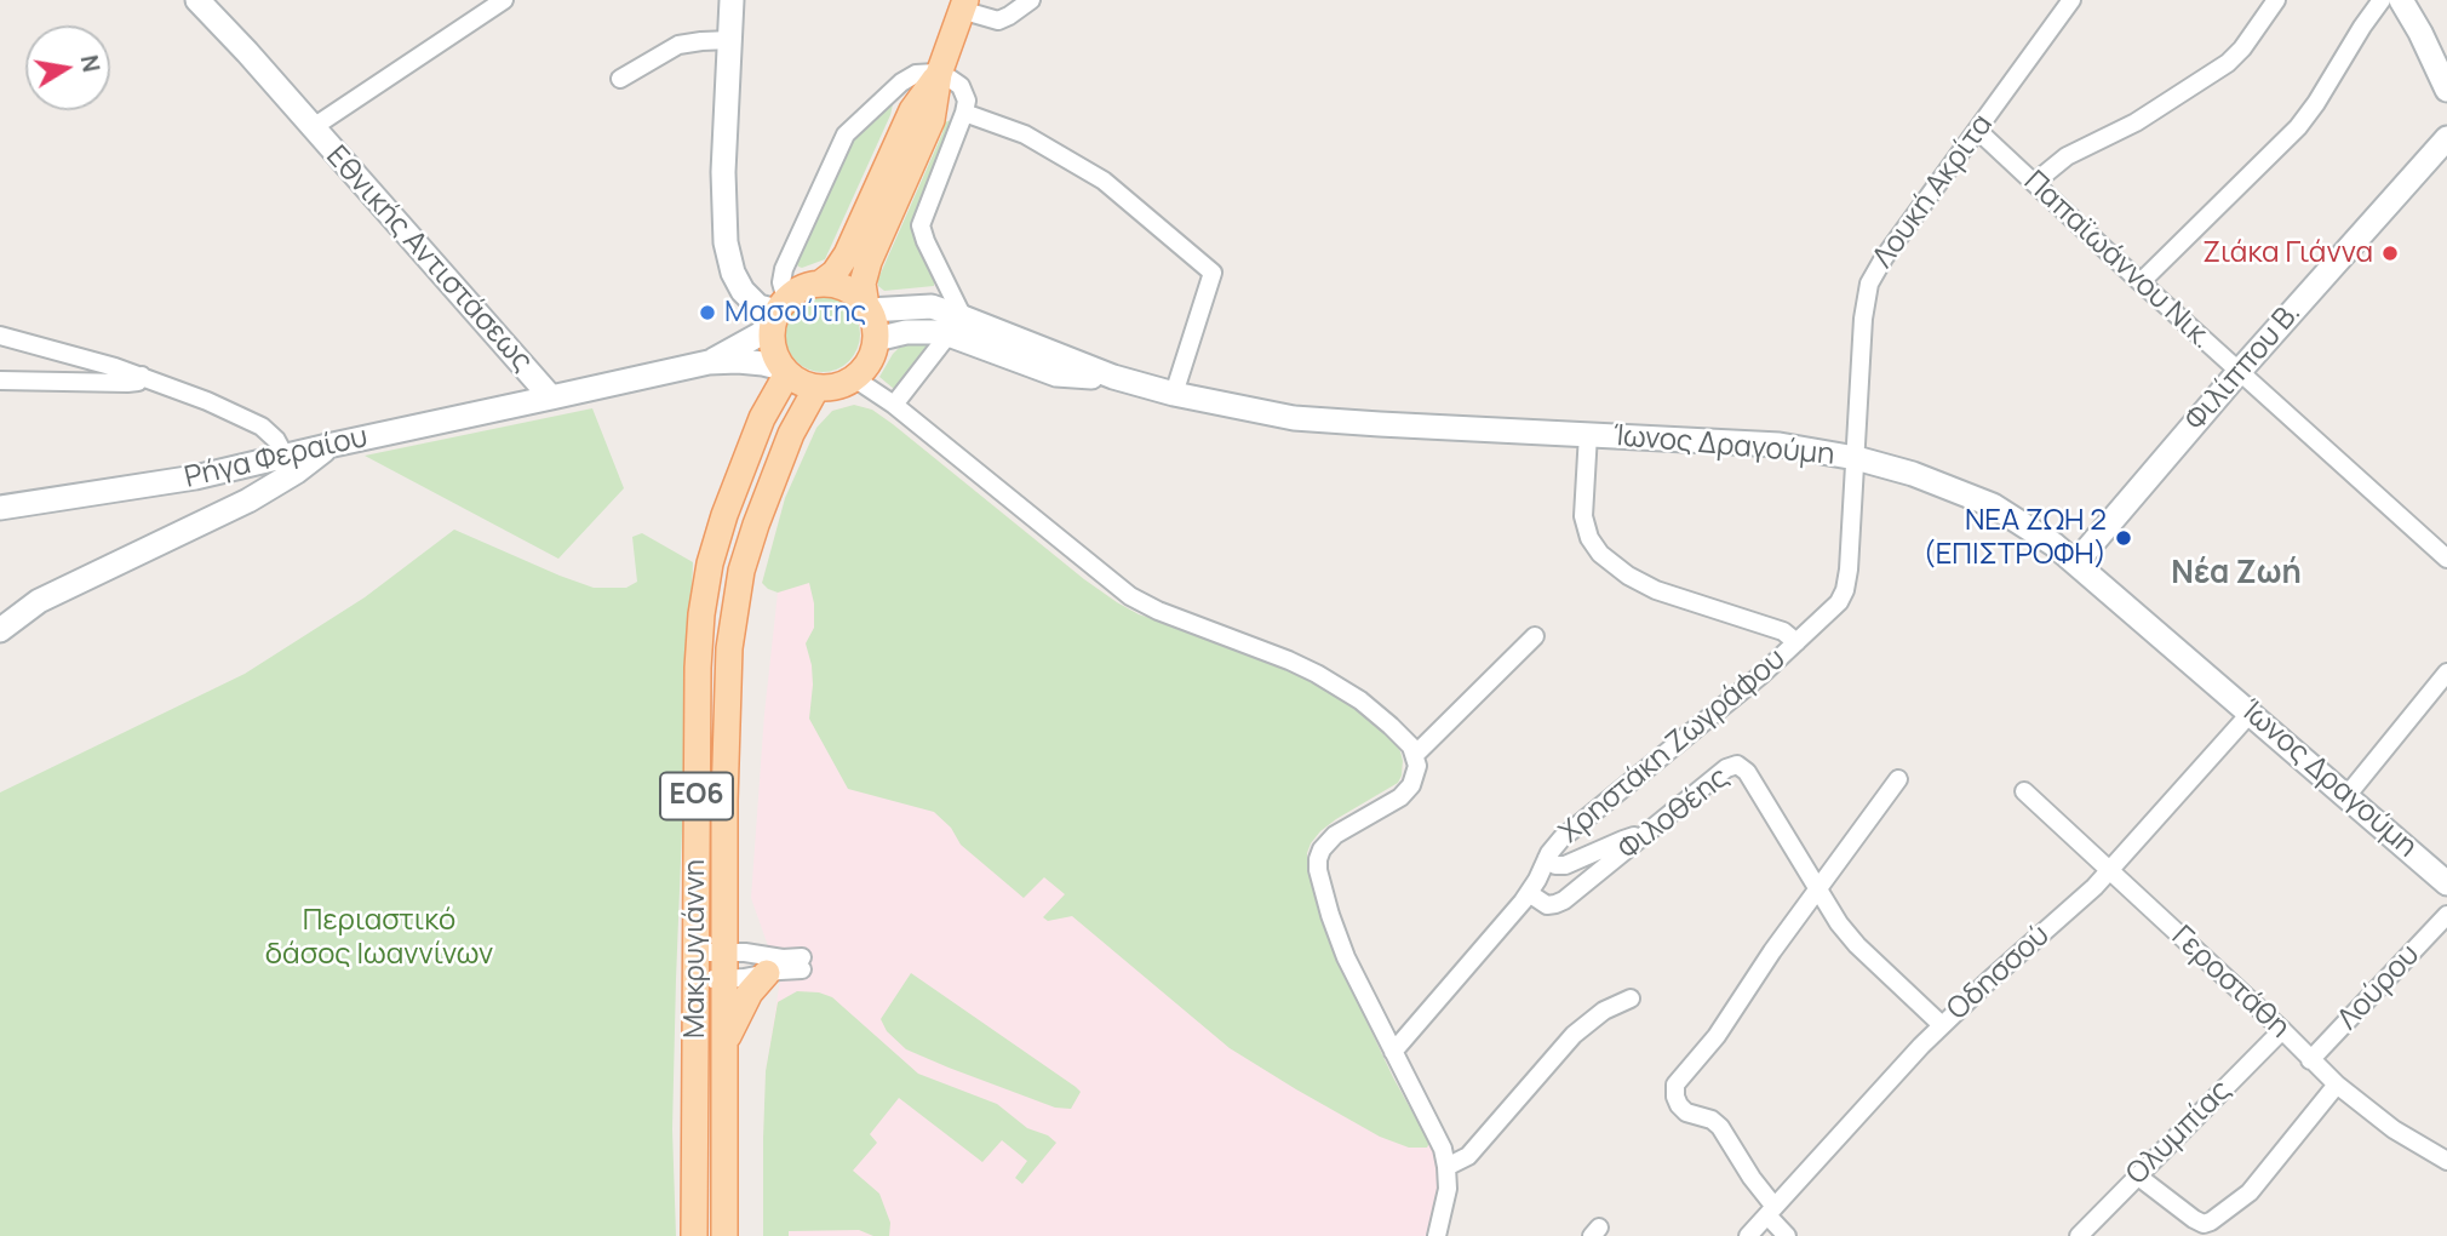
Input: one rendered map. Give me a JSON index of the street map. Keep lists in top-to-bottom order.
{
  "streets": {
    "main road": ["ΕΟ6", "Μακρυγιάννη"],
    "street": [
      "Λουκή Ακρίτα",
      "Εθνικής Αντιστάσεως",
      "Παπαϊωάννου Νικ.",
      "Φιλίππου Β.",
      "Ίωνος Δραγούμη",
      "Ρήγα Φεραίου",
      "Χρηστάκη Ζωγράφου",
      "Φιλοθέης",
      "Οδησσού",
      "Γεροστάθη",
      "Λούρου",
      "Ολυμπίας"
    ]
  },
  "crossings": [
    ["Λουκή Ακρίτα", "Παπαϊωάννου Νικ."],
    ["Λουκή Ακρίτα", "Ίωνος Δραγούμη"],
    ["Λουκή Ακρίτα", "Χρηστάκη Ζωγράφου"],
    ["Εθνικής Αντιστάσεως", "Ρήγα Φεραίου"],
    ["Παπαϊωάννου Νικ.", "Φιλίππου Β."],
    ["Φιλίππου Β.", "Ίωνος Δραγούμη"],
    ["Ίωνος Δραγούμη", "Χρηστάκη Ζωγράφου"],
    ["Ίωνος Δραγούμη", "Οδησσού"],
    ["Χρηστάκη Ζωγράφου", "Φιλοθέης"],
    ["Οδησσού", "Γεροστάθη"],
    ["Γεροστάθη", "Λούρου"],
    ["Γεροστάθη", "Ολυμπίας"]
  ],
  "districts": ["Νέα Ζωή"],
  "parks": ["Περιαστικό δάσος Ιωαννίνων"],
  "places": ["Ζιάκα Γιάννα", "Μασούτης", "ΝΕΑ ΖΩΗ 2 (ΕΠΙΣΤΡΟΦΗ)"],
  "north": "right"
}
